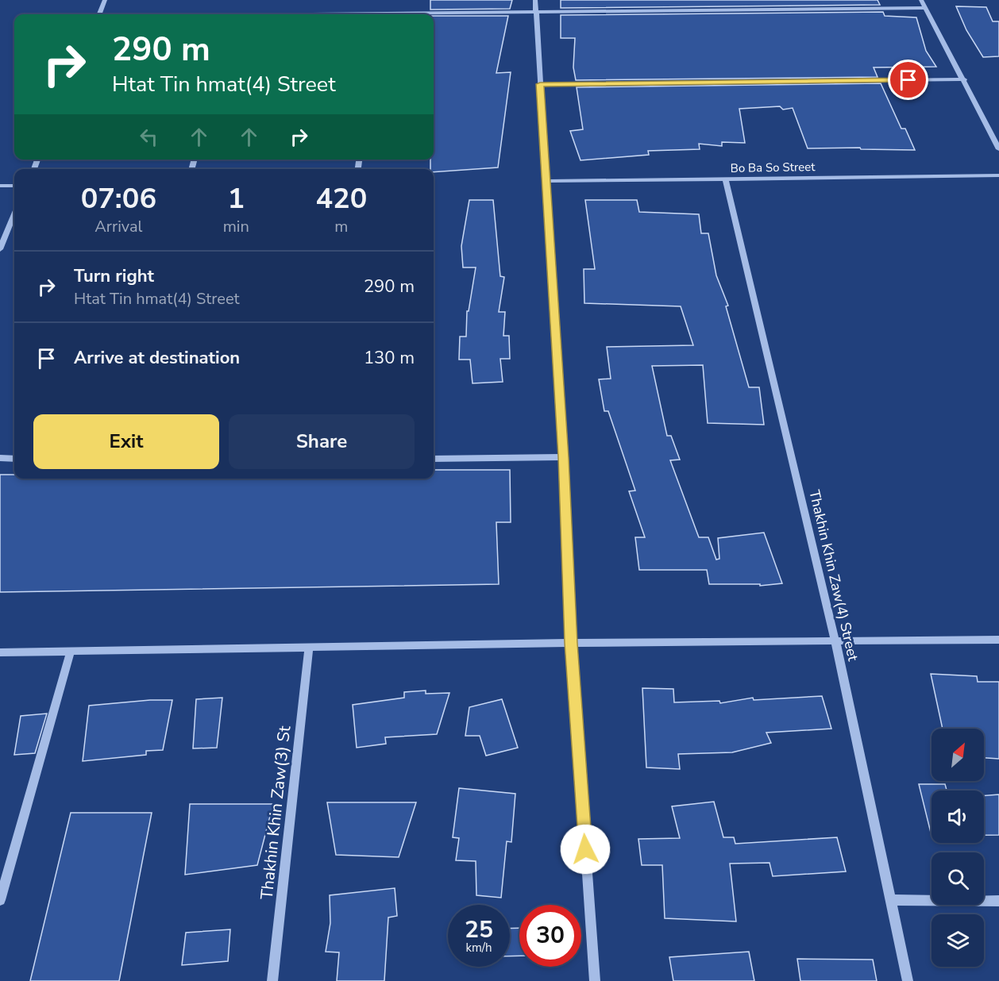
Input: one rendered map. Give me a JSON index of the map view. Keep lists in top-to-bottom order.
{
  "streets": {
    "street": ["Bo Ba So Street", "Thakhin Khin Zaw(4) Street", "Thakhin Khin Zaw(3) St"]
  },
  "crossings": [
    ["Bo Ba So Street", "Thakhin Khin Zaw(4) Street"]
  ],
  "north": "top right",
  "page": {
    "turn": ["290 m", "Htat Tin hmat(4) Street"],
    "eta": [
      "07:06",
      "Arrival",
      "1",
      "min",
      "420",
      "m"
    ],
    "list": [
      {
        "name": "Turn right",
        "note": "Htat Tin hmat(4) Street",
        "value": "290 m"
      },
      {
        "name": "Arrive at destination",
        "value": "130 m"
      }
    ],
    "buttons": ["Exit", "Share"],
    "speed": "25 km/h",
    "limit": "30"
  }
}
